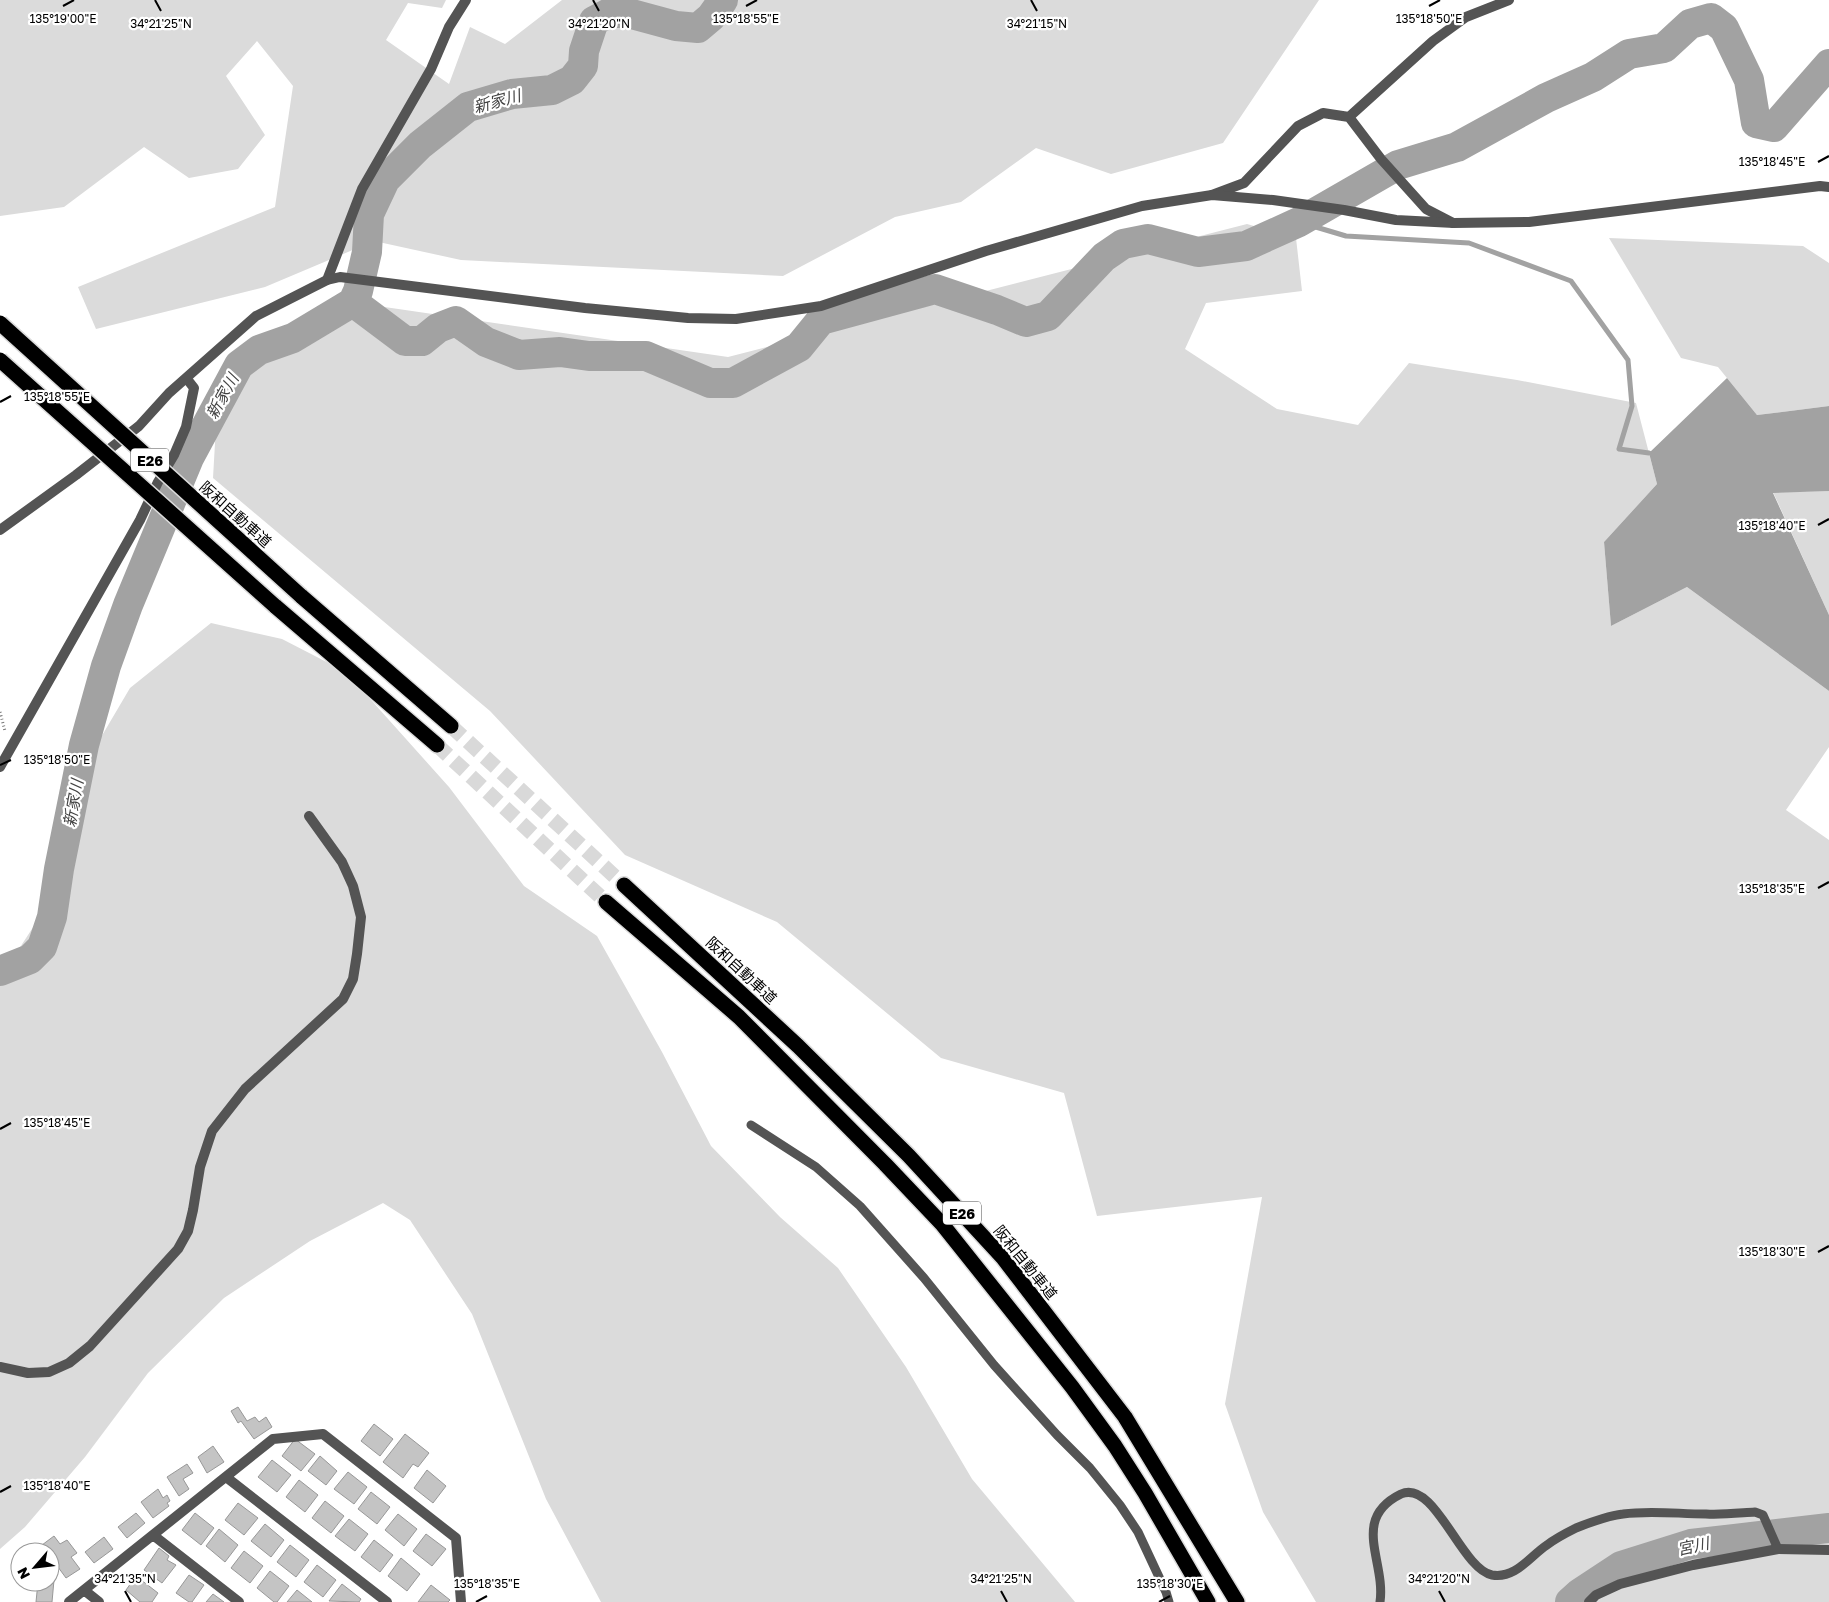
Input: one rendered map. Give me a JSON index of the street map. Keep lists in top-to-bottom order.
{
  "streets": {
    "highway": ["E26", "阪和自動車道"]
  },
  "water": ["新家川", "宮川"],
  "north": "bottom left",
  "coordinates": [
    "135°19'00\"E",
    "135°18'55\"E",
    "135°18'50\"E",
    "34°21'25\"N",
    "34°21'20\"N",
    "34°21'15\"N",
    "135°18'45\"E",
    "135°18'40\"E",
    "135°18'35\"E",
    "135°18'30\"E",
    "34°21'35\"N"
  ]
}
